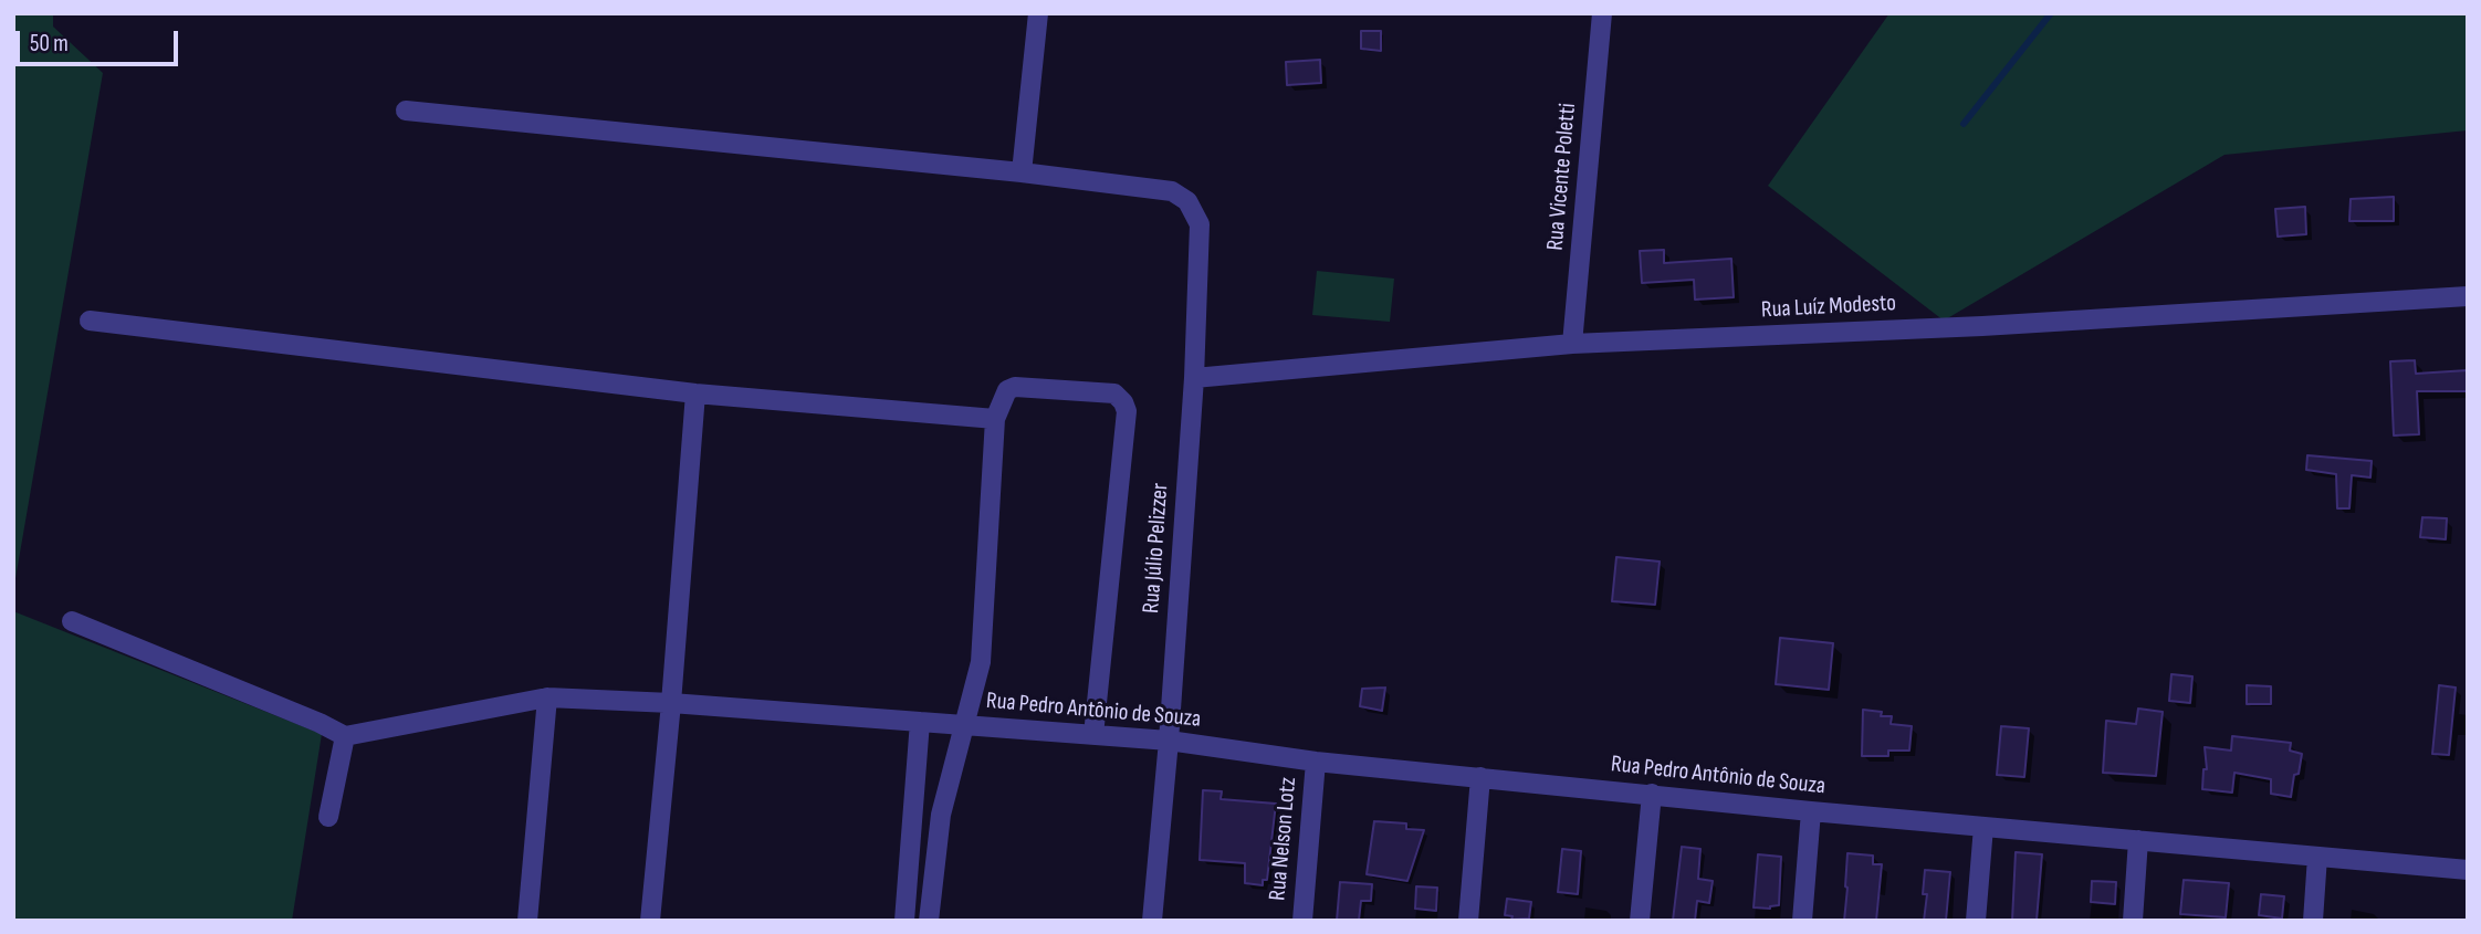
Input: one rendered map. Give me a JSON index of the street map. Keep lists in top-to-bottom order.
{
  "streets": {
    "street": [
      "Rua Vicente Poletti",
      "Rua Luíz Modesto",
      "Rua Júlio Pelizzer",
      "Rua Pedro Antônio de Souza",
      "Rua Nelson Lotz"
    ]
  },
  "crossings": [
    ["Rua Vicente Poletti", "Rua Luíz Modesto"],
    ["Rua Luíz Modesto", "Rua Júlio Pelizzer"],
    ["Rua Júlio Pelizzer", "Rua Pedro Antônio de Souza"],
    ["Rua Pedro Antônio de Souza", "Rua Nelson Lotz"]
  ],
  "scale_bar": "50 m"
}
